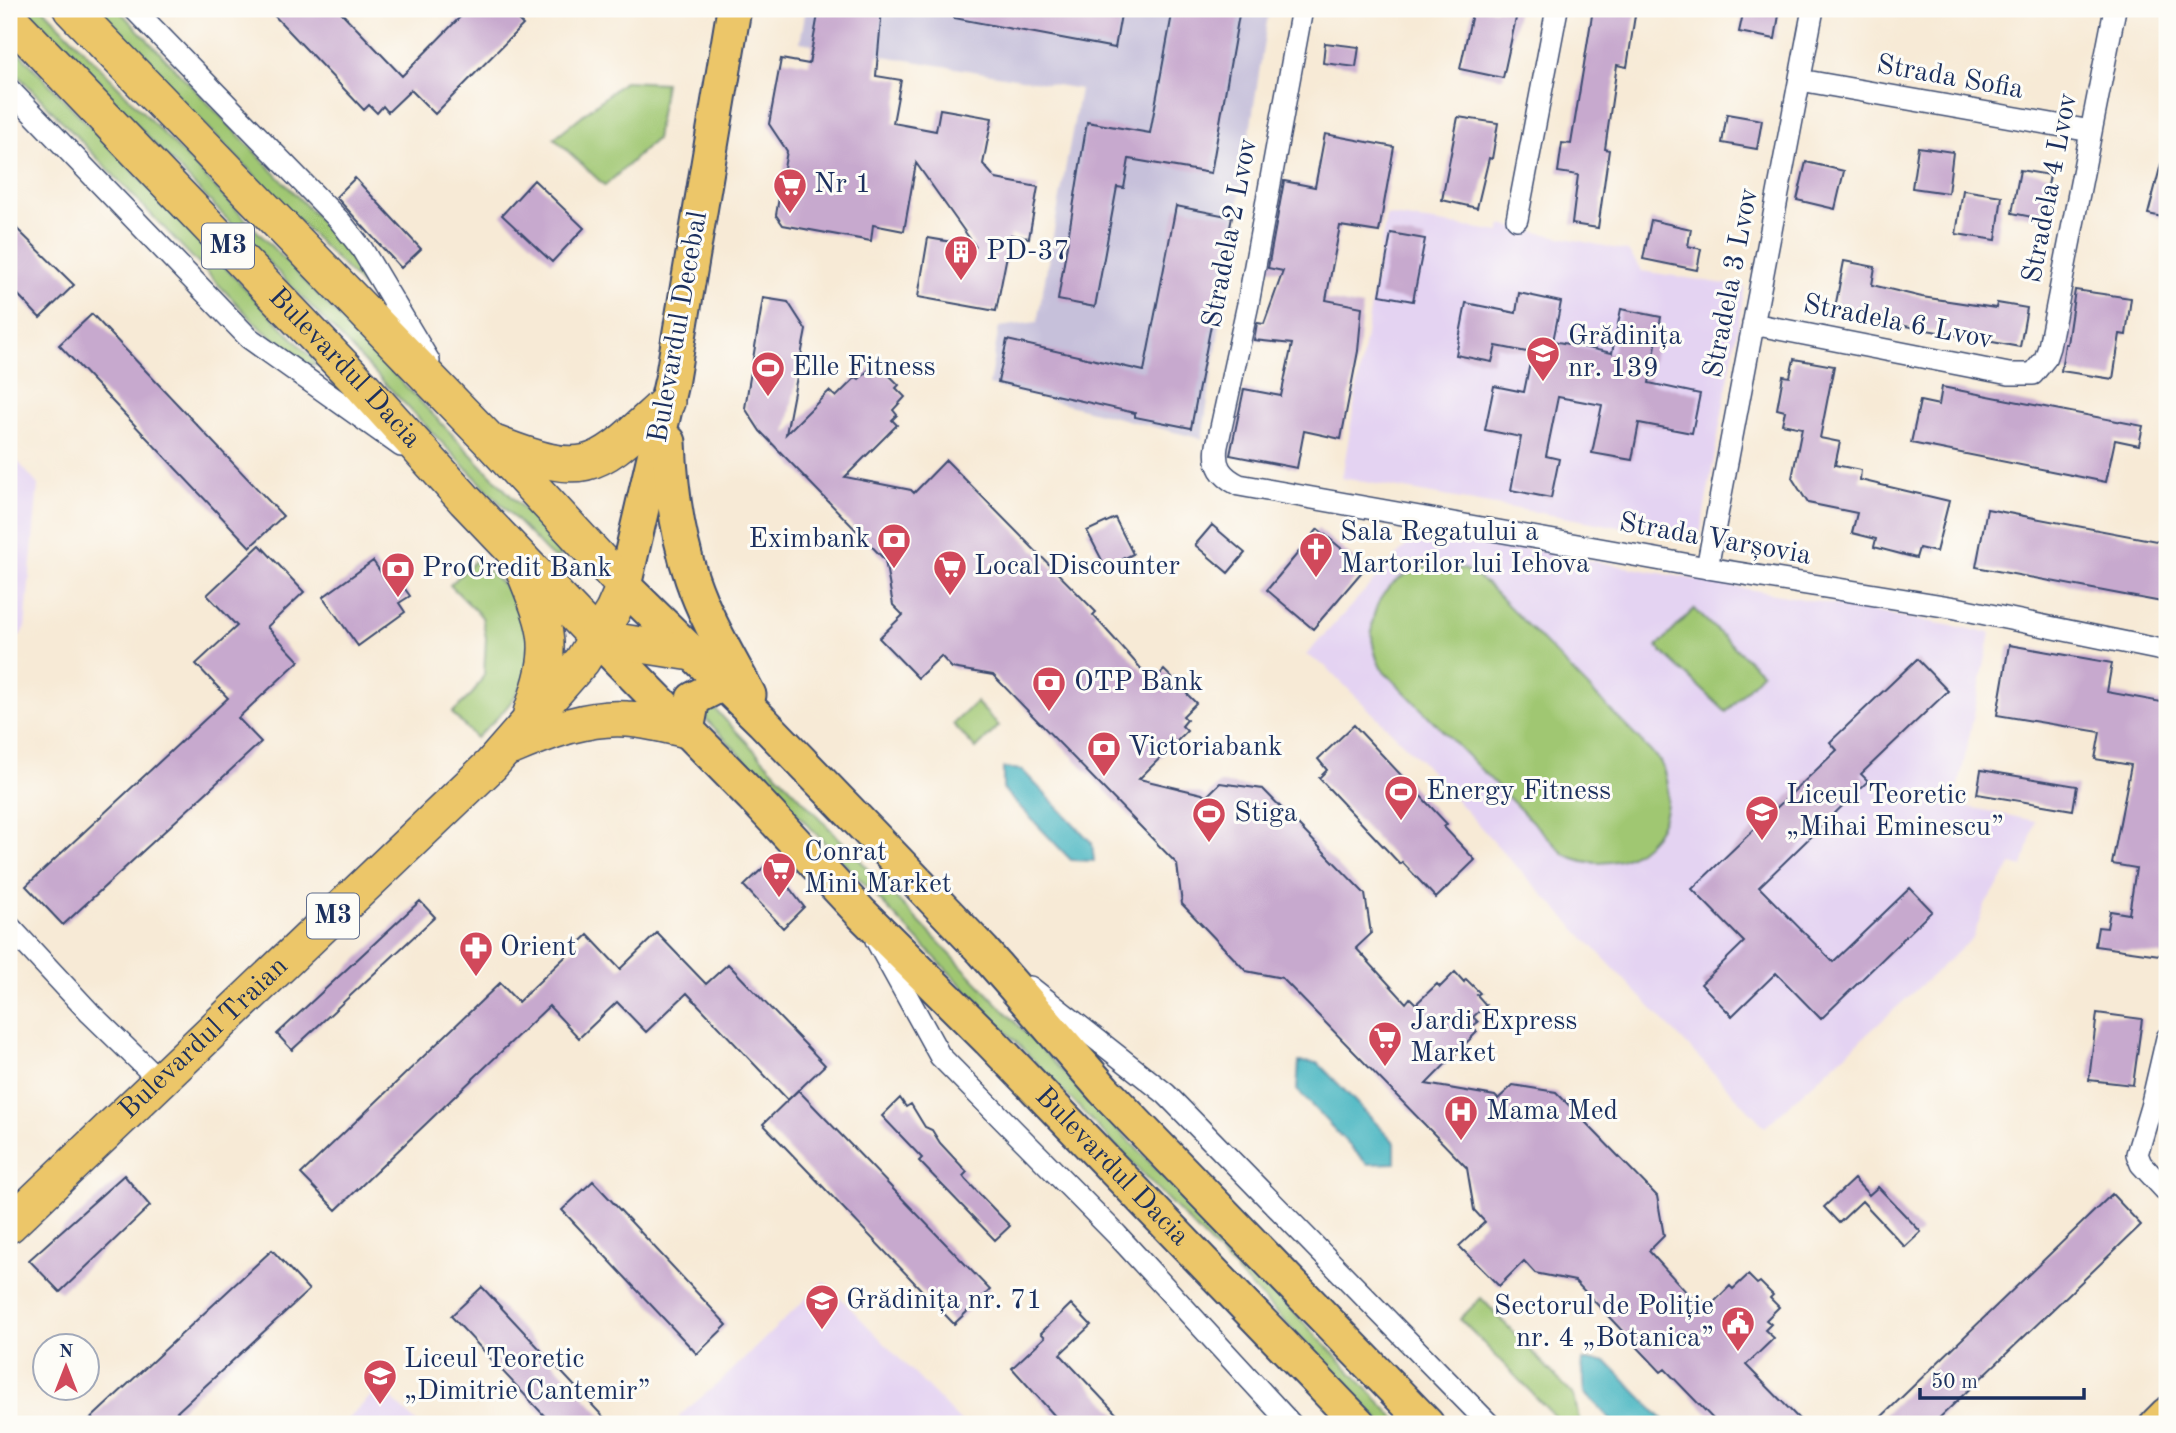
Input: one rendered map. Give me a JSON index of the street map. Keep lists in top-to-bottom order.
{
  "streets": {
    "highway": [
      "M3",
      "Bulevardul Decebal",
      "Bulevardul Dacia",
      "Bulevardul Traian"
    ],
    "street": [
      "Strada Sofia",
      "Stradela 4 Lvov",
      "Stradela 2 Lvov",
      "Stradela 3 Lvov",
      "Stradela 6 Lvov",
      "Strada Varșovia"
    ]
  },
  "crossings": [
    ["Strada Sofia", "Stradela 4 Lvov"],
    ["Strada Sofia", "Stradela 3 Lvov"],
    ["Stradela 4 Lvov", "Stradela 6 Lvov"],
    ["Stradela 2 Lvov", "Strada Varșovia"],
    ["Stradela 3 Lvov", "Stradela 6 Lvov"],
    ["Stradela 3 Lvov", "Strada Varșovia"],
    ["Bulevardul Decebal", "Bulevardul Dacia"],
    ["Bulevardul Decebal", "Bulevardul Traian"],
    ["Bulevardul Dacia", "Bulevardul Traian"]
  ],
  "places": {
    "supermarket": [
      "Nr 1",
      "Local Discounter",
      "Conrat Mini Market",
      "Jardi Express Market"
    ],
    "building": ["PD-37"],
    "school or university": [
      "Grădinița nr. 139",
      "Liceul Teoretic „Mihai Eminescu”",
      "Grădinița nr. 71",
      "Liceul Teoretic „Dimitrie Cantemir”"
    ],
    "sports": ["Elle Fitness", "Energy Fitness", "Stiga"],
    "bank": [
      "Eximbank",
      "ProCredit Bank",
      "OTP Bank",
      "Victoriabank"
    ],
    "church": ["Sala Regatului a Martorilor lui Iehova"],
    "pharmacy": ["Orient"],
    "hospital": ["Mama Med"],
    "public building": ["Sectorul de Poliție nr. 4 „Botanica”"]
  },
  "scale_bar": "50 m",
  "north": "top"
}
